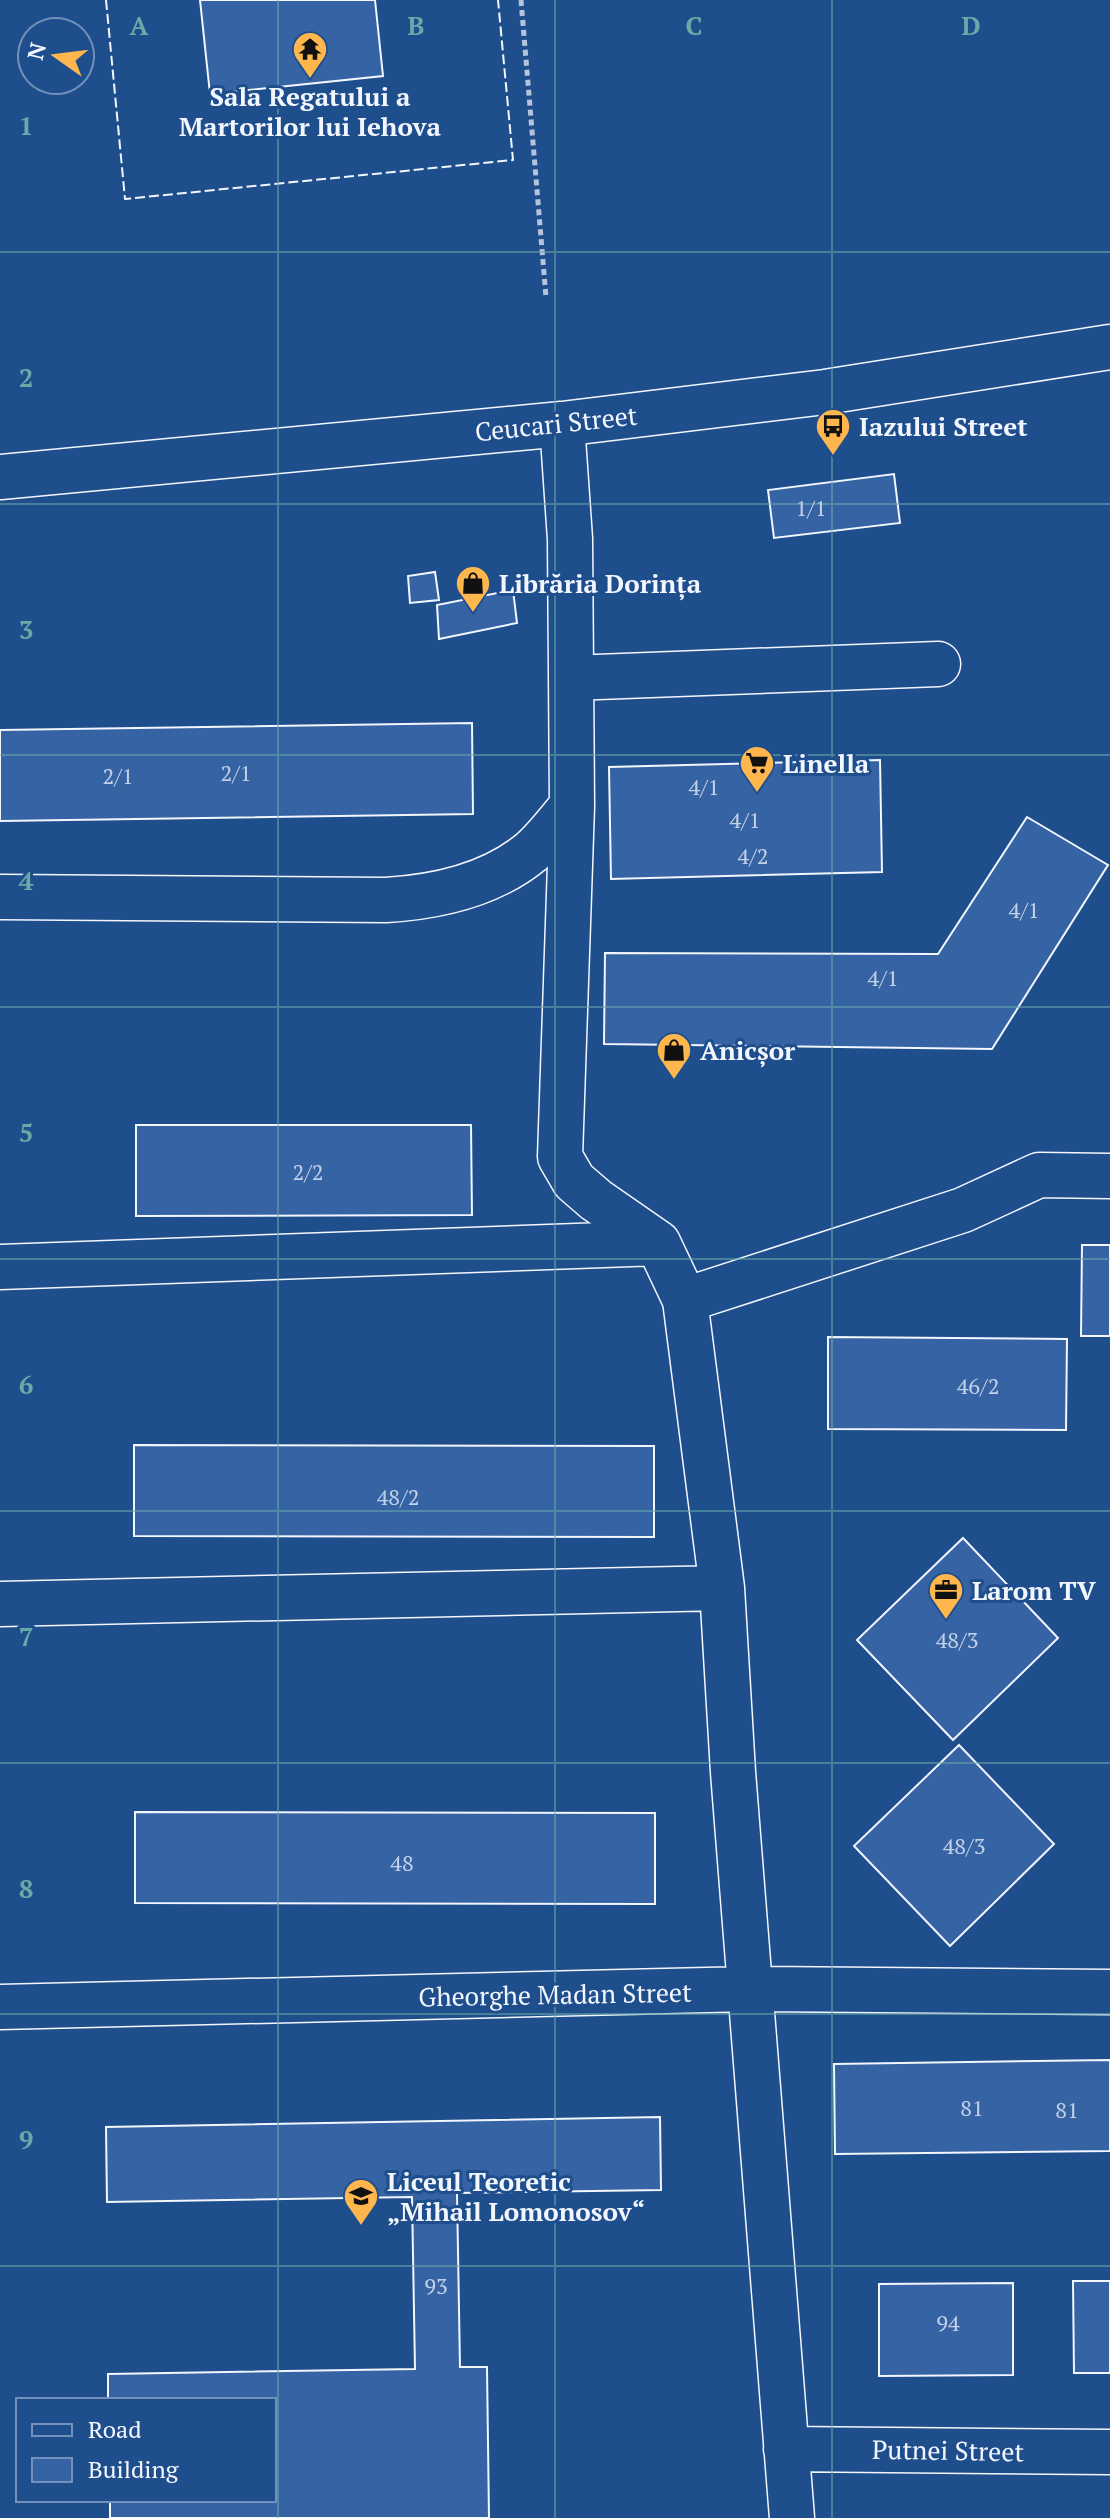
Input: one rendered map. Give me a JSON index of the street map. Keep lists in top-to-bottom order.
{
  "streets": {
    "street": ["Ceucari Street", "Gheorghe Madan Street", "Putnei Street"]
  },
  "places": {
    "temple": ["Sala Regatului a Martorilor lui Iehova"],
    "bus stop": ["Iazului Street"],
    "shop": ["Librăria Dorința", "Anicșor"],
    "supermarket": ["Linella"],
    "office": ["Larom TV"],
    "school or university": ["Liceul Teoretic „Mihail Lomonosov“"]
  },
  "house_numbers": [
    "1/1",
    "2/1",
    "2/1",
    "4/1",
    "4/1",
    "4/2",
    "4/1",
    "4/1",
    "2/2",
    "46/2",
    "48/2",
    "48/3",
    "48/3",
    "48",
    "81",
    "81",
    "93",
    "94"
  ],
  "legend": ["Road", "Building"],
  "north": "left",
  "grid": {
    "columns": [
      "A",
      "B",
      "C",
      "D"
    ],
    "rows": [
      "1",
      "2",
      "3",
      "4",
      "5",
      "6",
      "7",
      "8",
      "9"
    ]
  }
}
